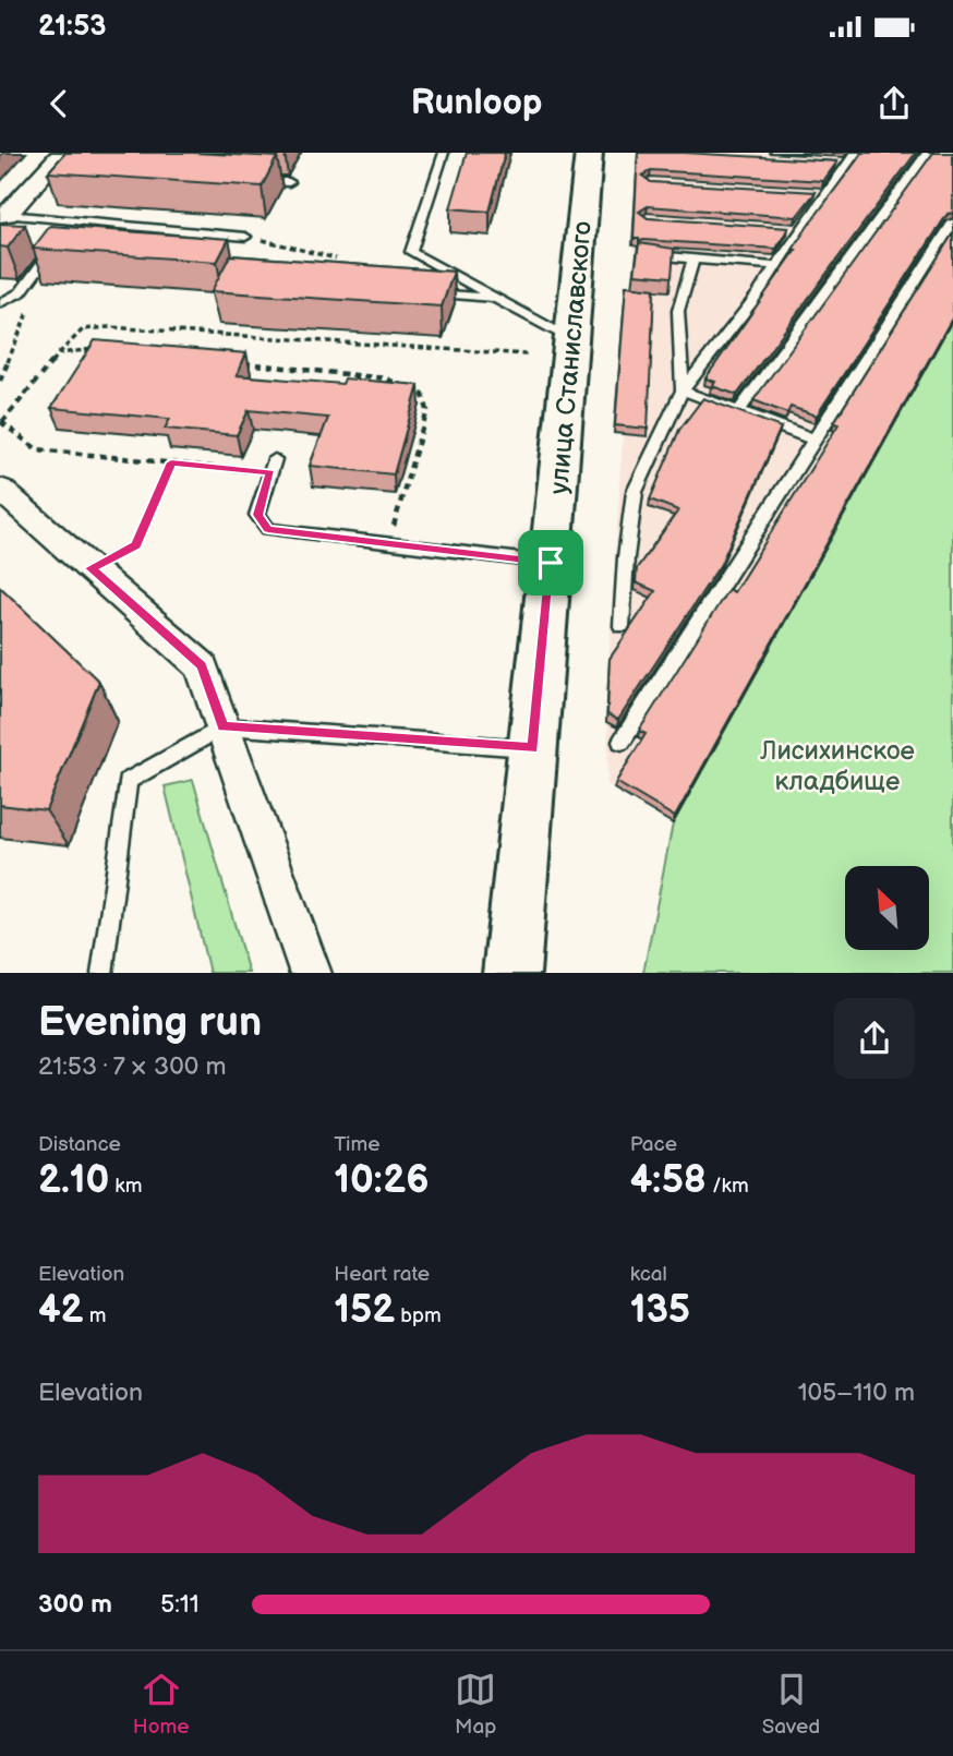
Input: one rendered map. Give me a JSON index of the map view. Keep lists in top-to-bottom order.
{
  "streets": {
    "main road": ["улица Станиславского"]
  },
  "parks": ["Лисихинское кладбище"],
  "north": "top left",
  "page": {
    "status": "21:53",
    "header": "Runloop",
    "heading": ["Evening run", "21:53 · 7 × 300 m"],
    "stats": [
      ["Distance", "2.10 km"],
      ["Time", "10:26"],
      ["Pace", "4:58 /km"],
      ["Elevation", "42 m"],
      ["Heart rate", "152 bpm"],
      ["kcal", "135"]
    ],
    "chart": ["Elevation", "105–110 m"],
    "list": [
      {
        "name": "300 m",
        "note": "5:11"
      }
    ],
    "tabs": ["Home", "Map", "Saved"]
  }
}
